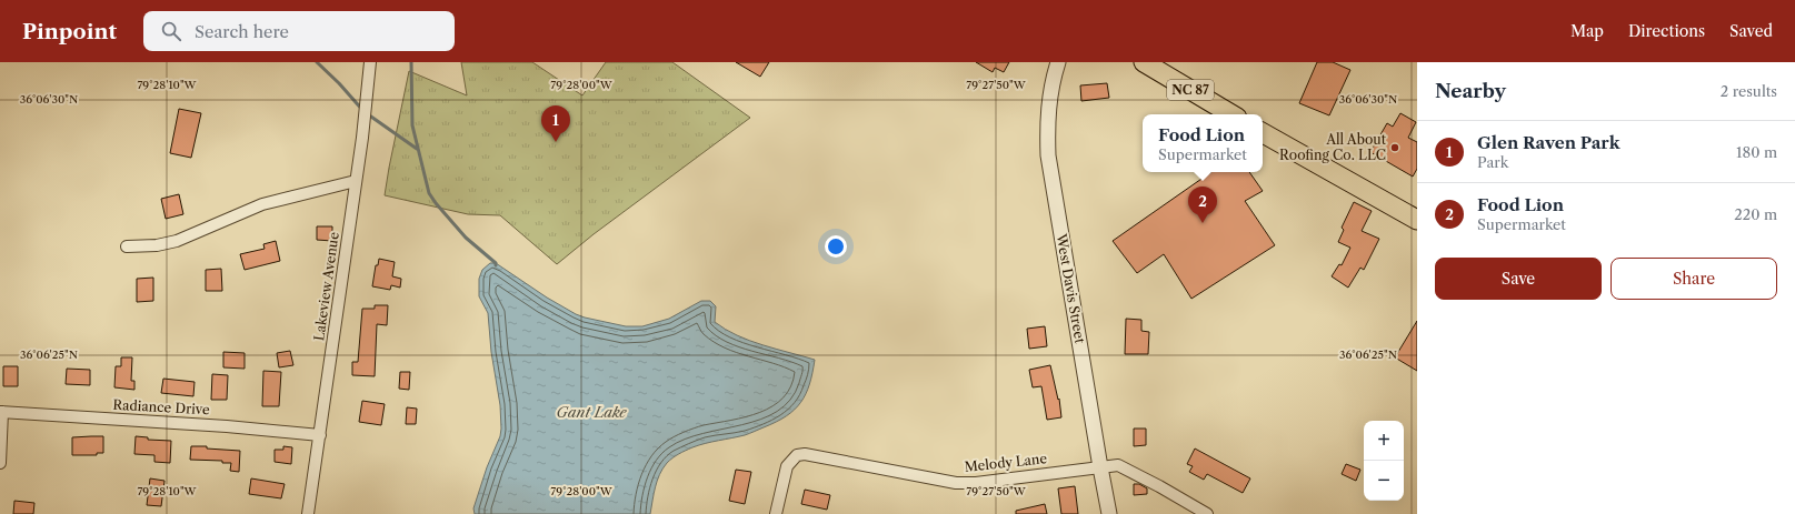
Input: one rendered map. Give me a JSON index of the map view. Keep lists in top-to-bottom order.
{
  "streets": {
    "highway": ["NC 87"],
    "street": [
      "Lakeview Avenue",
      "West Davis Street",
      "Radiance Drive",
      "Melody Lane"
    ]
  },
  "crossings": [
    ["Lakeview Avenue", "Radiance Drive"],
    ["West Davis Street", "Melody Lane"]
  ],
  "water": ["Gant Lake"],
  "places": ["All About Roofing Co. LLC"],
  "page": {
    "header": "Pinpoint",
    "search": "Search here",
    "nav": ["Map", "Directions", "Saved"],
    "heading": ["Nearby", "2 results"],
    "pins": ["1", "2"],
    "popup": ["Food Lion", "Supermarket"],
    "list": [
      {
        "mark": "1",
        "name": "Glen Raven Park",
        "note": "Park",
        "value": "180 m"
      },
      {
        "mark": "2",
        "name": "Food Lion",
        "note": "Supermarket",
        "value": "220 m"
      }
    ],
    "buttons": ["Save", "Share"],
    "map_buttons": ["+", "−"]
  },
  "coordinates": [
    "79°28'10\"W",
    "79°28'00\"W",
    "79°27'50\"W",
    "36°06'30\"N",
    "36°06'25\"N"
  ]
}
